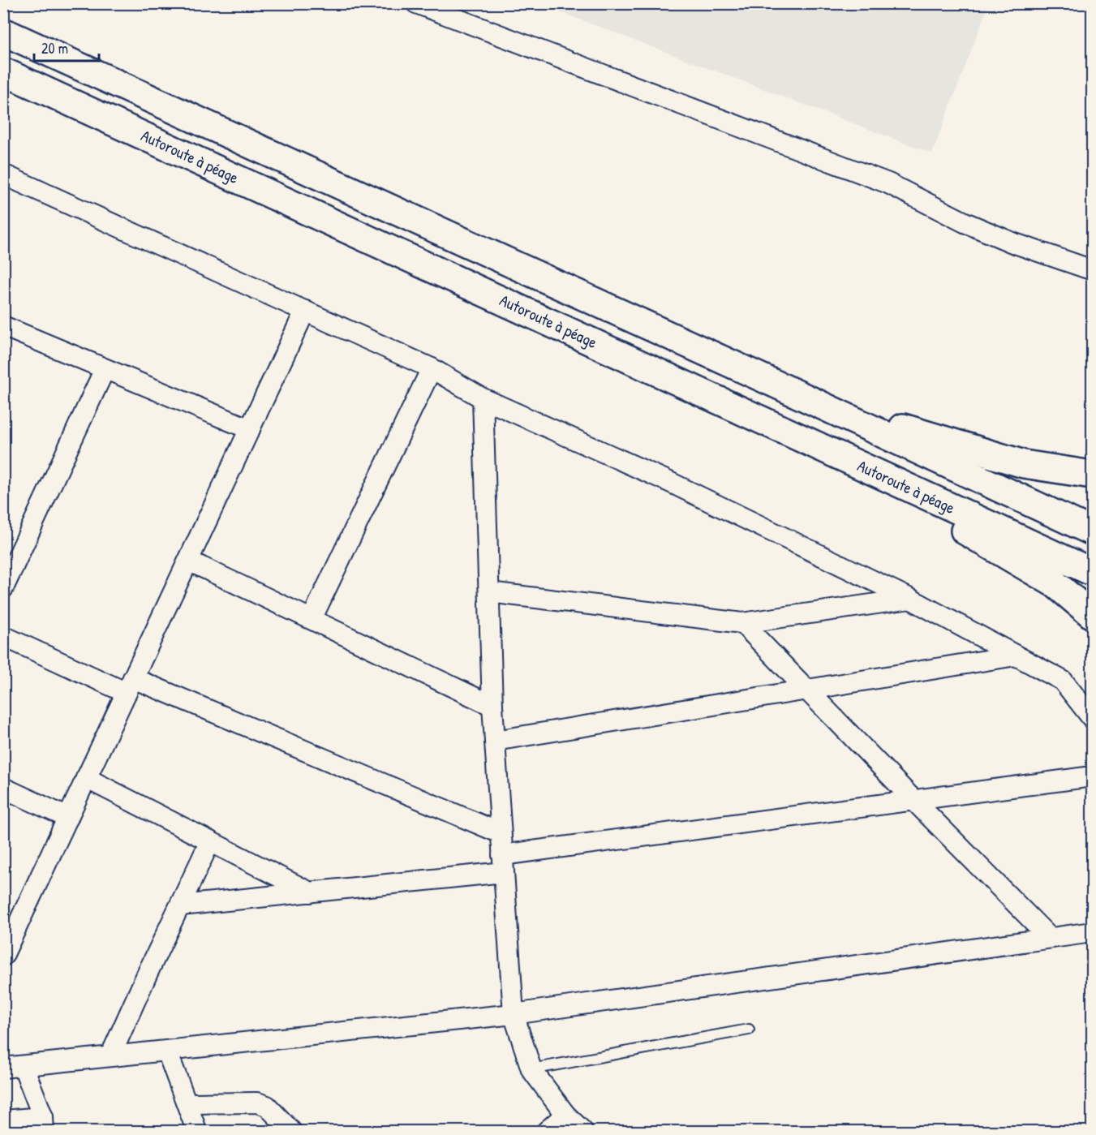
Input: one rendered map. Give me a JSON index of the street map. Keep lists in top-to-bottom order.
{
  "streets": {
    "highway": ["Autoroute à péage"]
  },
  "scale_bar": "20 m"
}
